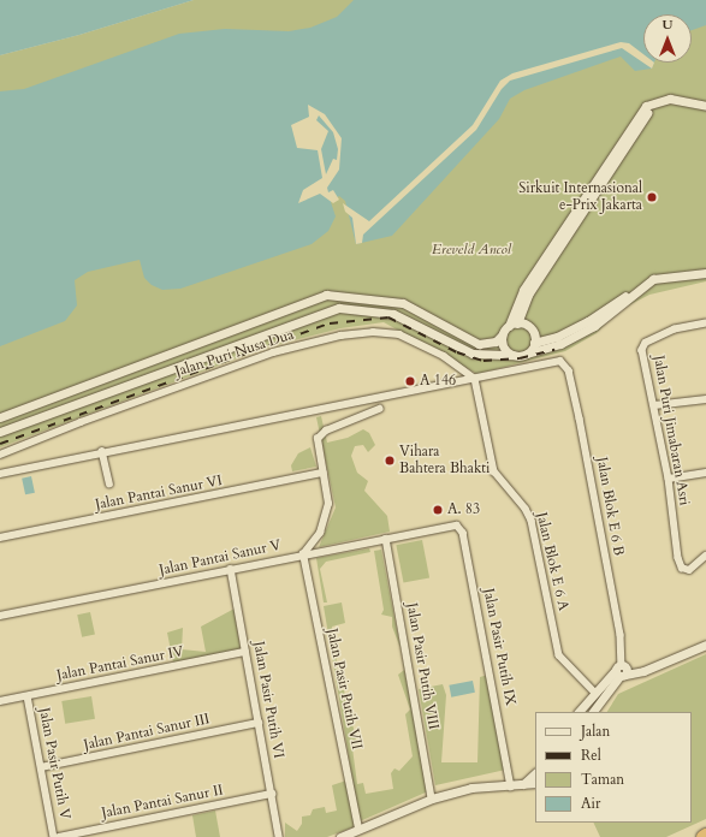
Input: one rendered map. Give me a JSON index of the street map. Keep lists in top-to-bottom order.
{
  "streets": {
    "street": [
      "Jalan Puri Nusa Dua",
      "Jalan Puri Jimabaran Asri",
      "Jalan Pantai Sanur VI",
      "Jalan Blok E 6 B",
      "Jalan Pantai Sanur V",
      "Jalan Blok E 6 A",
      "Jalan Pasir Putih IX",
      "Jalan Pantai Sanur IV",
      "Jalan Pasir Putih VIII",
      "Jalan Pasir Putih VII",
      "Jalan Pasir Putih VI",
      "Jalan Pantai Sanur III",
      "Jalan Pasir Putih V",
      "Jalan Pantai Sanur II"
    ]
  },
  "crossings": [
    ["Jalan Puri Nusa Dua", "Jalan Blok E 6 B"],
    ["Jalan Puri Nusa Dua", "Jalan Blok E 6 A"],
    ["Jalan Blok E 6 B", "Jalan Blok E 6 A"],
    ["Jalan Pantai Sanur V", "Jalan Pasir Putih IX"],
    ["Jalan Pantai Sanur V", "Jalan Pasir Putih VIII"],
    ["Jalan Pantai Sanur V", "Jalan Pasir Putih VII"],
    ["Jalan Pantai Sanur V", "Jalan Pasir Putih VI"],
    ["Jalan Pantai Sanur IV", "Jalan Pasir Putih VI"],
    ["Jalan Pantai Sanur IV", "Jalan Pasir Putih V"],
    ["Jalan Pasir Putih VI", "Jalan Pantai Sanur III"],
    ["Jalan Pasir Putih VI", "Jalan Pantai Sanur II"],
    ["Jalan Pantai Sanur III", "Jalan Pasir Putih V"]
  ],
  "parks": ["Ereveld Ancol"],
  "places": [
    "Sirkuit Internasional e-Prix Jakarta",
    "A 146",
    "Vihara Bahtera Bhakti",
    "A. 83"
  ],
  "legend": [
    "Jalan",
    "Rel",
    "Taman",
    "Air"
  ],
  "north": "top"
}
